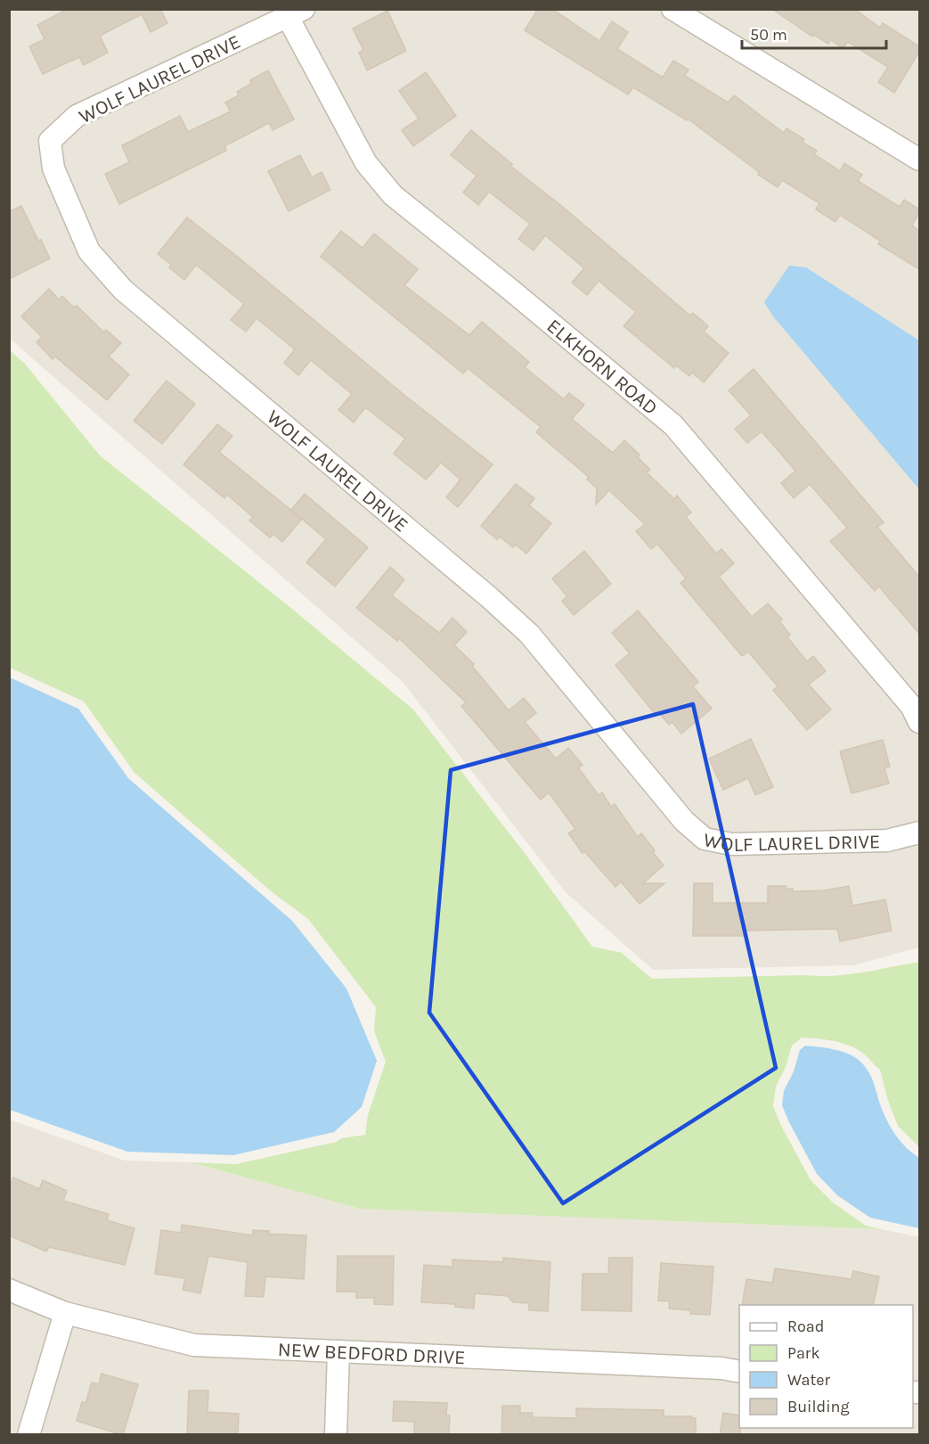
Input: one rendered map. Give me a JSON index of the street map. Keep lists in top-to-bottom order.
{
  "streets": {
    "street": ["WOLF LAUREL DRIVE", "ELKHORN ROAD", "NEW BEDFORD DRIVE"]
  },
  "crossings": [
    ["WOLF LAUREL DRIVE", "ELKHORN ROAD"]
  ],
  "legend": [
    "Road",
    "Park",
    "Water",
    "Building"
  ],
  "scale_bar": "50 m"
}
